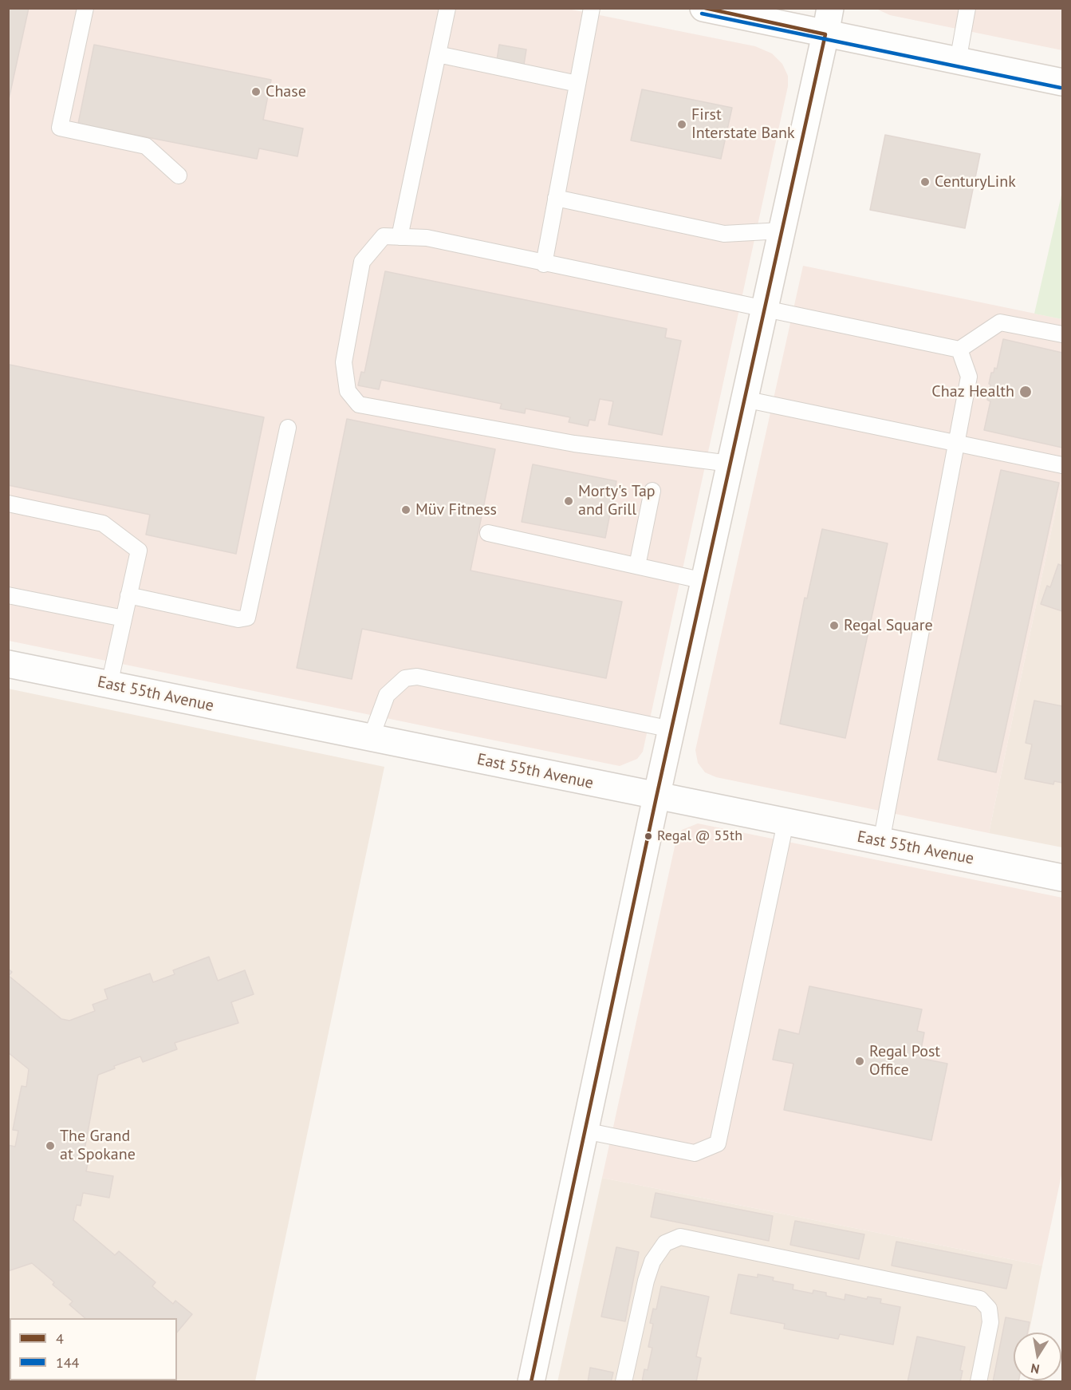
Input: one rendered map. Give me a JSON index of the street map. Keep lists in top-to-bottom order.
{
  "streets": {
    "main road": ["East 55th Avenue"]
  },
  "places": [
    "Chase",
    "First Interstate Bank",
    "CenturyLink",
    "Chaz Health",
    "Morty's Tap and Grill",
    "Müv Fitness",
    "Regal Square",
    "Regal @ 55th",
    "Regal Post Office",
    "The Grand at Spokane"
  ],
  "lines": ["transit line 4", "transit line 144"],
  "legend": ["4", "144"],
  "north": "bottom"
}
